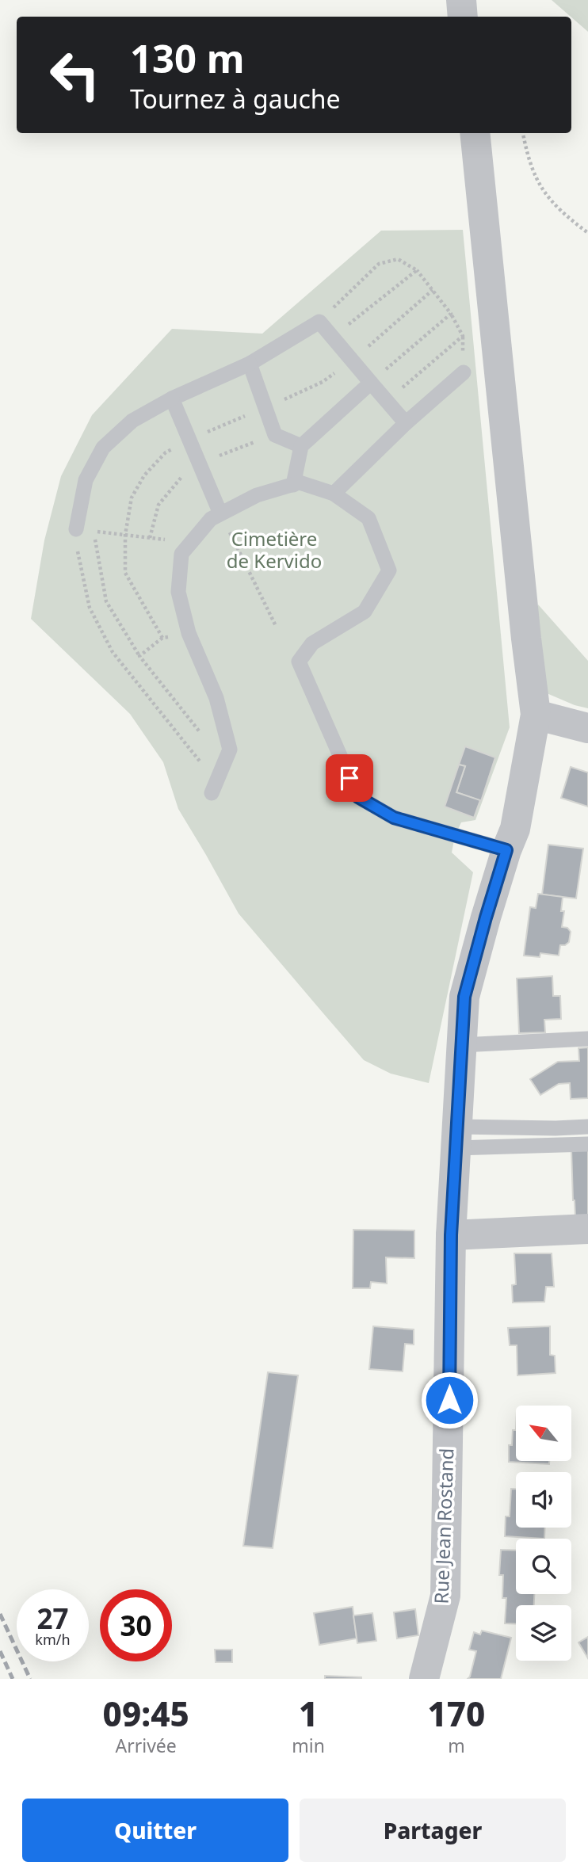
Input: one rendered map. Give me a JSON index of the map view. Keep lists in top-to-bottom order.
{
  "streets": {
    "street": ["Rue Jean Rostand"]
  },
  "parks": ["Cimetière de Kervido"],
  "north": "top left",
  "page": {
    "turn": ["130 m", "Tournez à gauche"],
    "speed": "27 km/h",
    "limit": "30",
    "eta": [
      "09:45",
      "Arrivée",
      "1",
      "min",
      "170",
      "m"
    ],
    "buttons": ["Quitter", "Partager"]
  }
}
